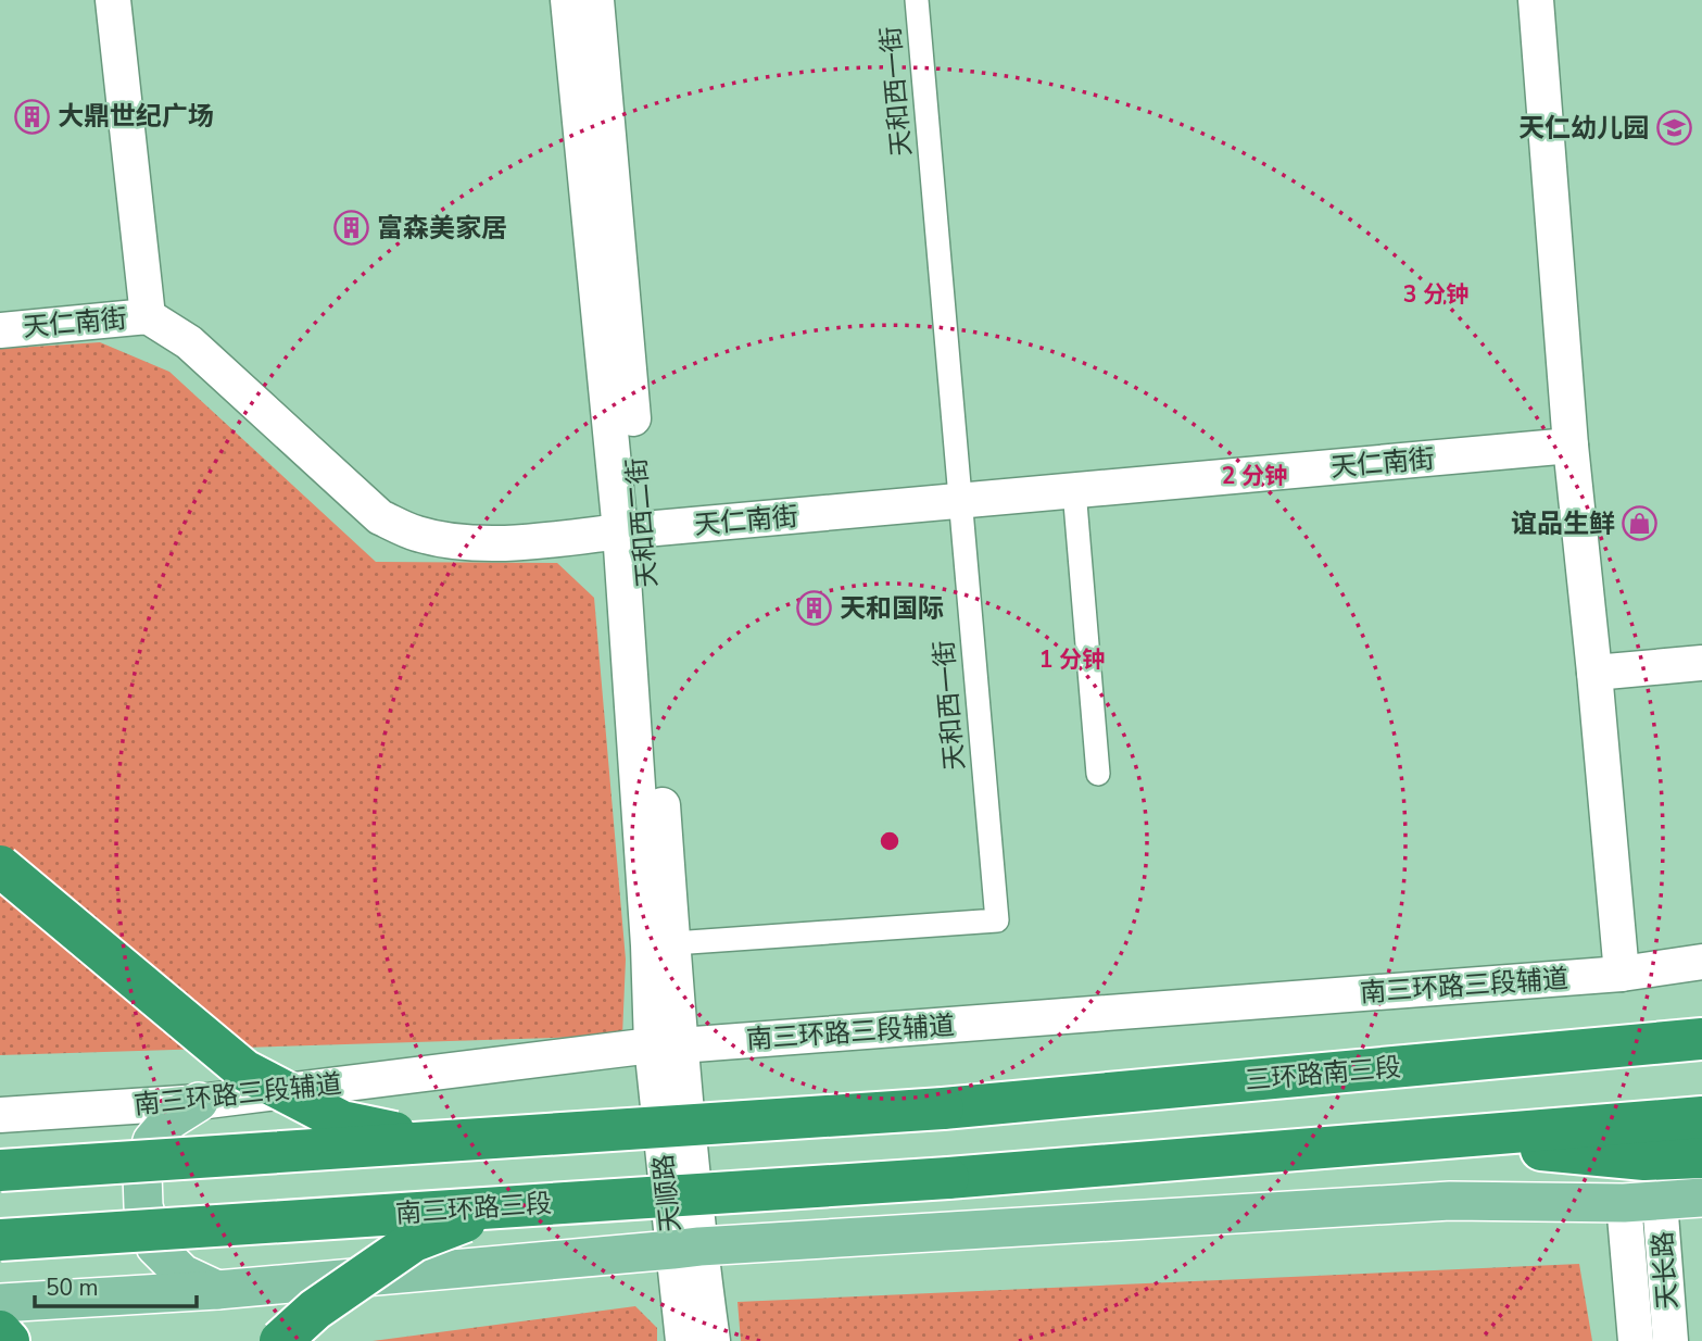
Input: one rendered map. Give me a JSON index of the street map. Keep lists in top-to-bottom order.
{
  "streets": {
    "highway": ["三环路南三段", "南三环路三段"],
    "street": [
      "天和西一街",
      "天仁南街",
      "天和西二街",
      "南三环路三段辅道",
      "天顺路",
      "天长路"
    ]
  },
  "crossings": [
    ["天和西一街", "天仁南街"],
    ["天和西一街", "天和西二街"],
    ["天仁南街", "天和西二街"],
    ["天和西二街", "南三环路三段辅道"],
    ["天和西二街", "天顺路"],
    ["南三环路三段辅道", "天顺路"]
  ],
  "places": {
    "building": ["大鼎世纪广场", "富森美家居", "天和国际"],
    "school or university": ["天仁幼儿园"],
    "shop": ["谊品生鲜"]
  },
  "scale_bar": "50 m",
  "rings": ["3 分钟", "2 分钟", "1 分钟"]
}
